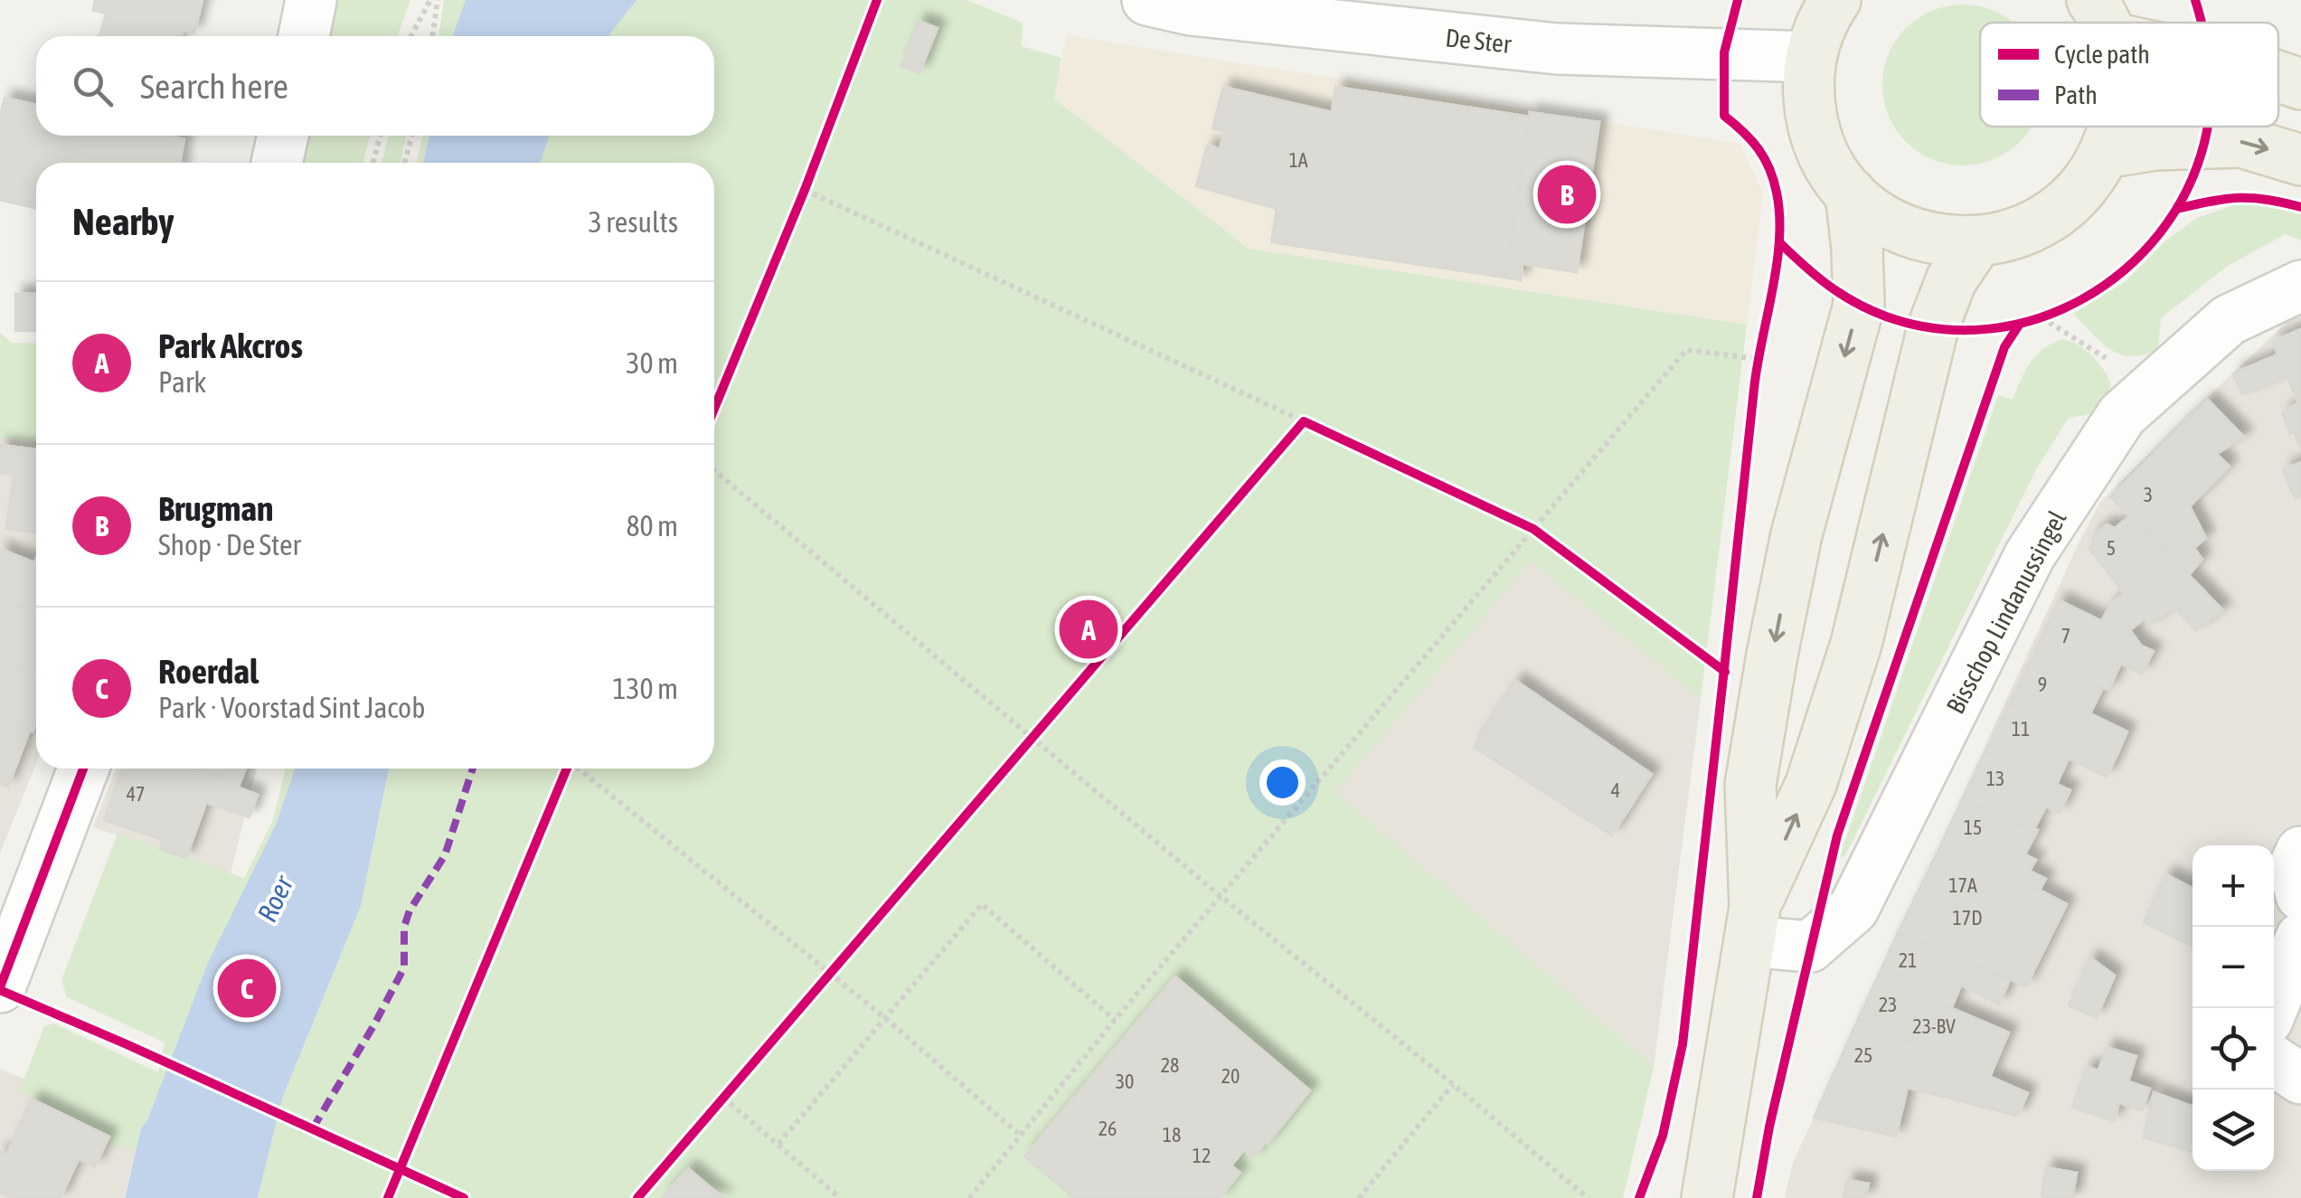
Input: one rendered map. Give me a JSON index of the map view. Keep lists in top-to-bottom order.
{
  "streets": {
    "street": ["De Ster", "Bisschop Lindanussingel"]
  },
  "water": ["Roer"],
  "house_numbers": [
    "1A",
    "3",
    "5",
    "7",
    "9",
    "11",
    "13",
    "4",
    "47",
    "15",
    "17A",
    "17D",
    "21",
    "23",
    "23-BV",
    "25",
    "28",
    "20",
    "30",
    "26",
    "18",
    "12"
  ],
  "legend": ["Cycle path", "Path"],
  "page": {
    "search": "Search here",
    "pins": ["B", "A", "C"],
    "heading": ["Nearby", "3 results"],
    "list": [
      {
        "mark": "A",
        "name": "Park Akcros",
        "note": "Park",
        "value": "30 m"
      },
      {
        "mark": "B",
        "name": "Brugman",
        "note": "Shop · De Ster",
        "value": "80 m"
      },
      {
        "mark": "C",
        "name": "Roerdal",
        "note": "Park · Voorstad Sint Jacob",
        "value": "130 m"
      }
    ],
    "map_buttons": ["+", "−"]
  }
}
